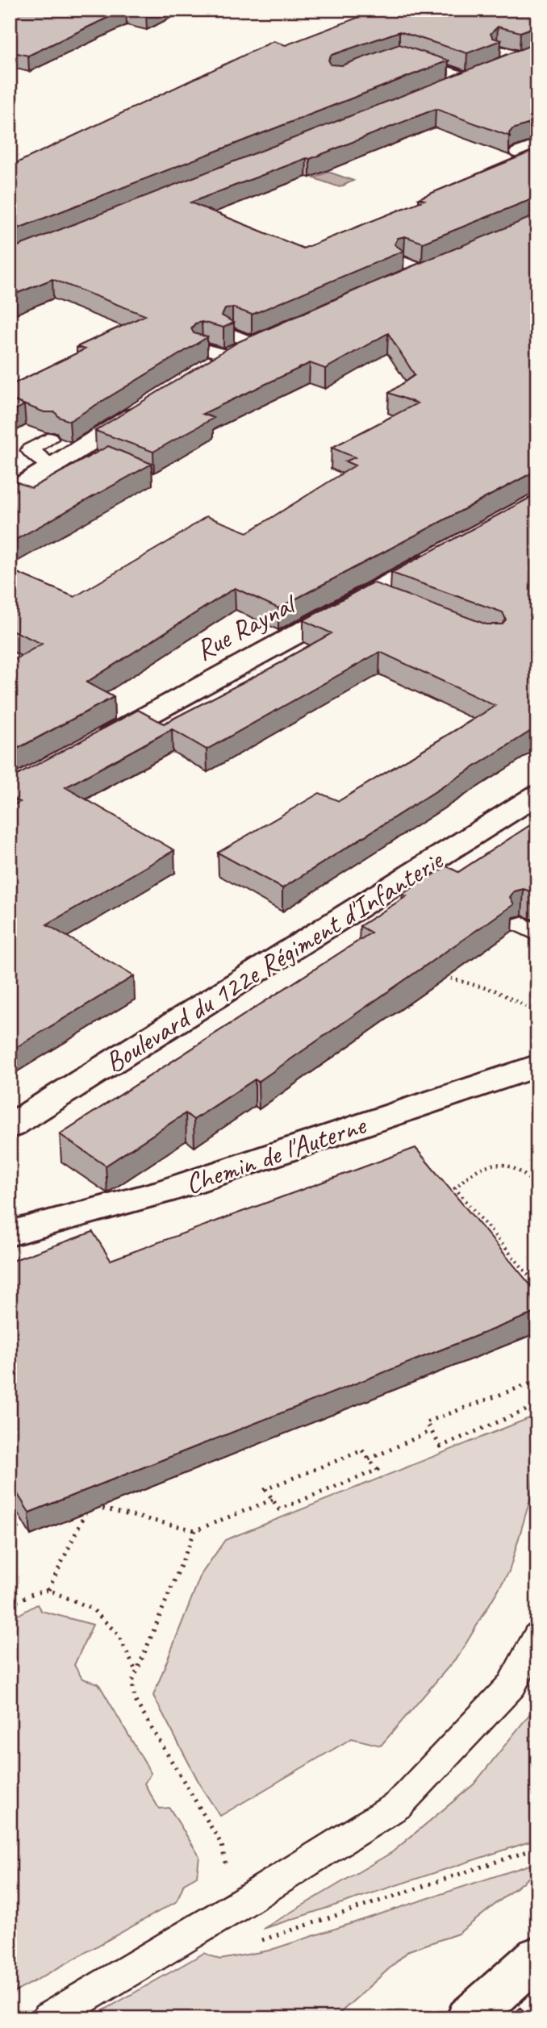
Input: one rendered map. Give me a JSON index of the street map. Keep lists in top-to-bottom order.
{
  "streets": {
    "street": ["Rue Raynal", "Boulevard du 122e Régiment d'Infanterie", "Chemin de l'Auterne"]
  }
}
